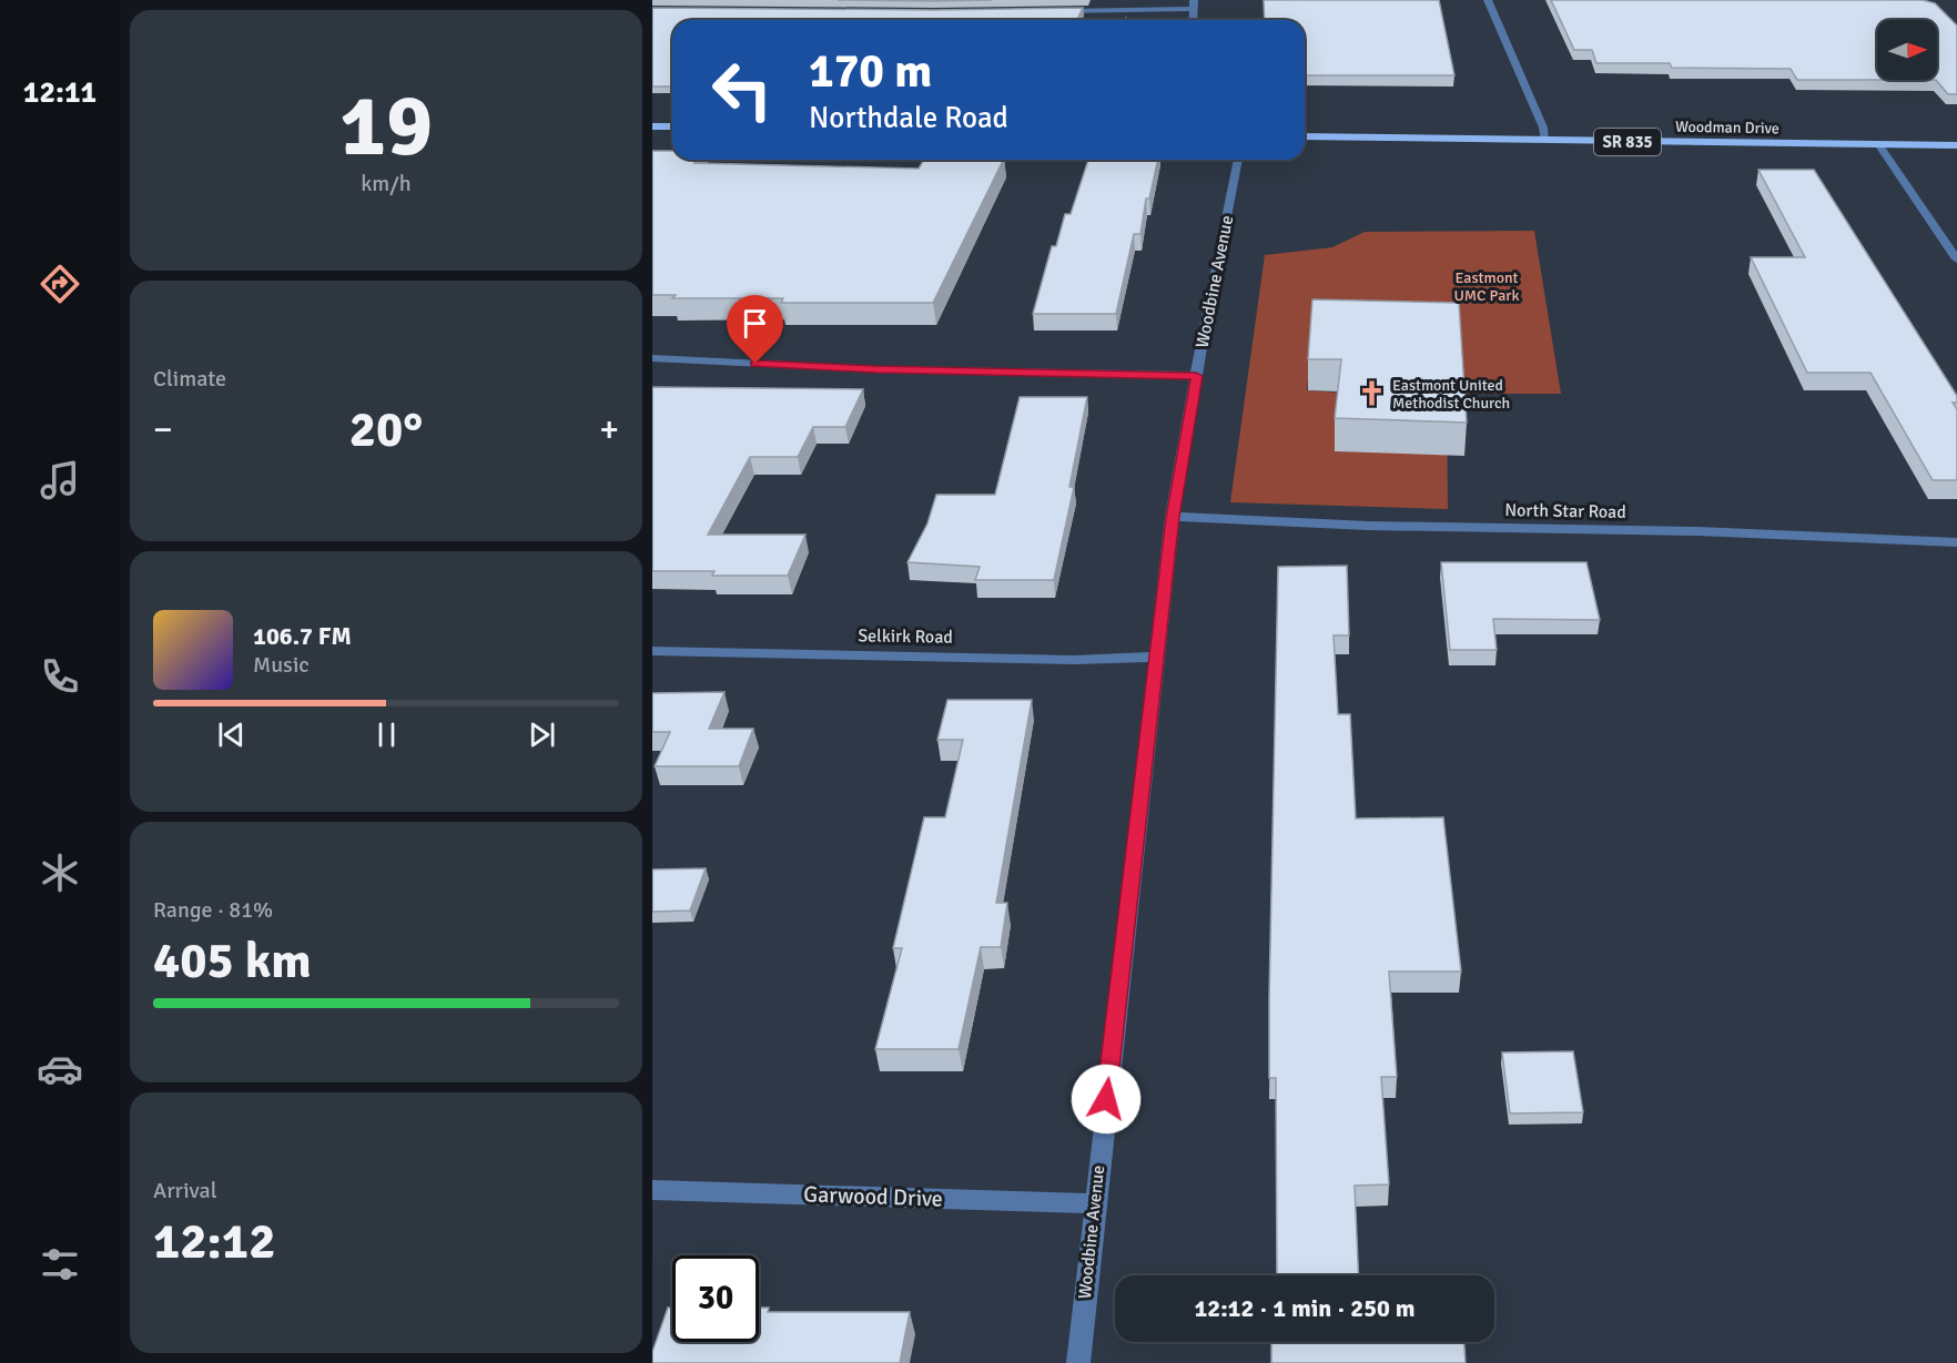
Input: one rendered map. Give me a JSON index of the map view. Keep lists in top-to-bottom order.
{
  "streets": {
    "main road": ["Woodman Drive", "SR 835"],
    "street": [
      "Woodbine Avenue",
      "North Star Road",
      "Selkirk Road",
      "Garwood Drive"
    ]
  },
  "crossings": [
    ["Woodbine Avenue", "North Star Road"],
    ["Woodbine Avenue", "Selkirk Road"],
    ["Woodbine Avenue", "Garwood Drive"]
  ],
  "parks": ["Eastmont UMC Park"],
  "places": {
    "church": ["Eastmont United Methodist Church"]
  },
  "north": "right",
  "page": {
    "tabs": "12:11",
    "tile": [
      ["19", "km/h"],
      "Climate",
      ["Range · 81%", "405 km"],
      ["Arrival", "12:12"]
    ],
    "turn": ["170 m", "Northdale Road"],
    "heat": ["−", "20°", "+"],
    "song": ["106.7 FM", "Music"],
    "limit": "30",
    "trip": "12:12 · 1 min · 250 m"
  }
}
